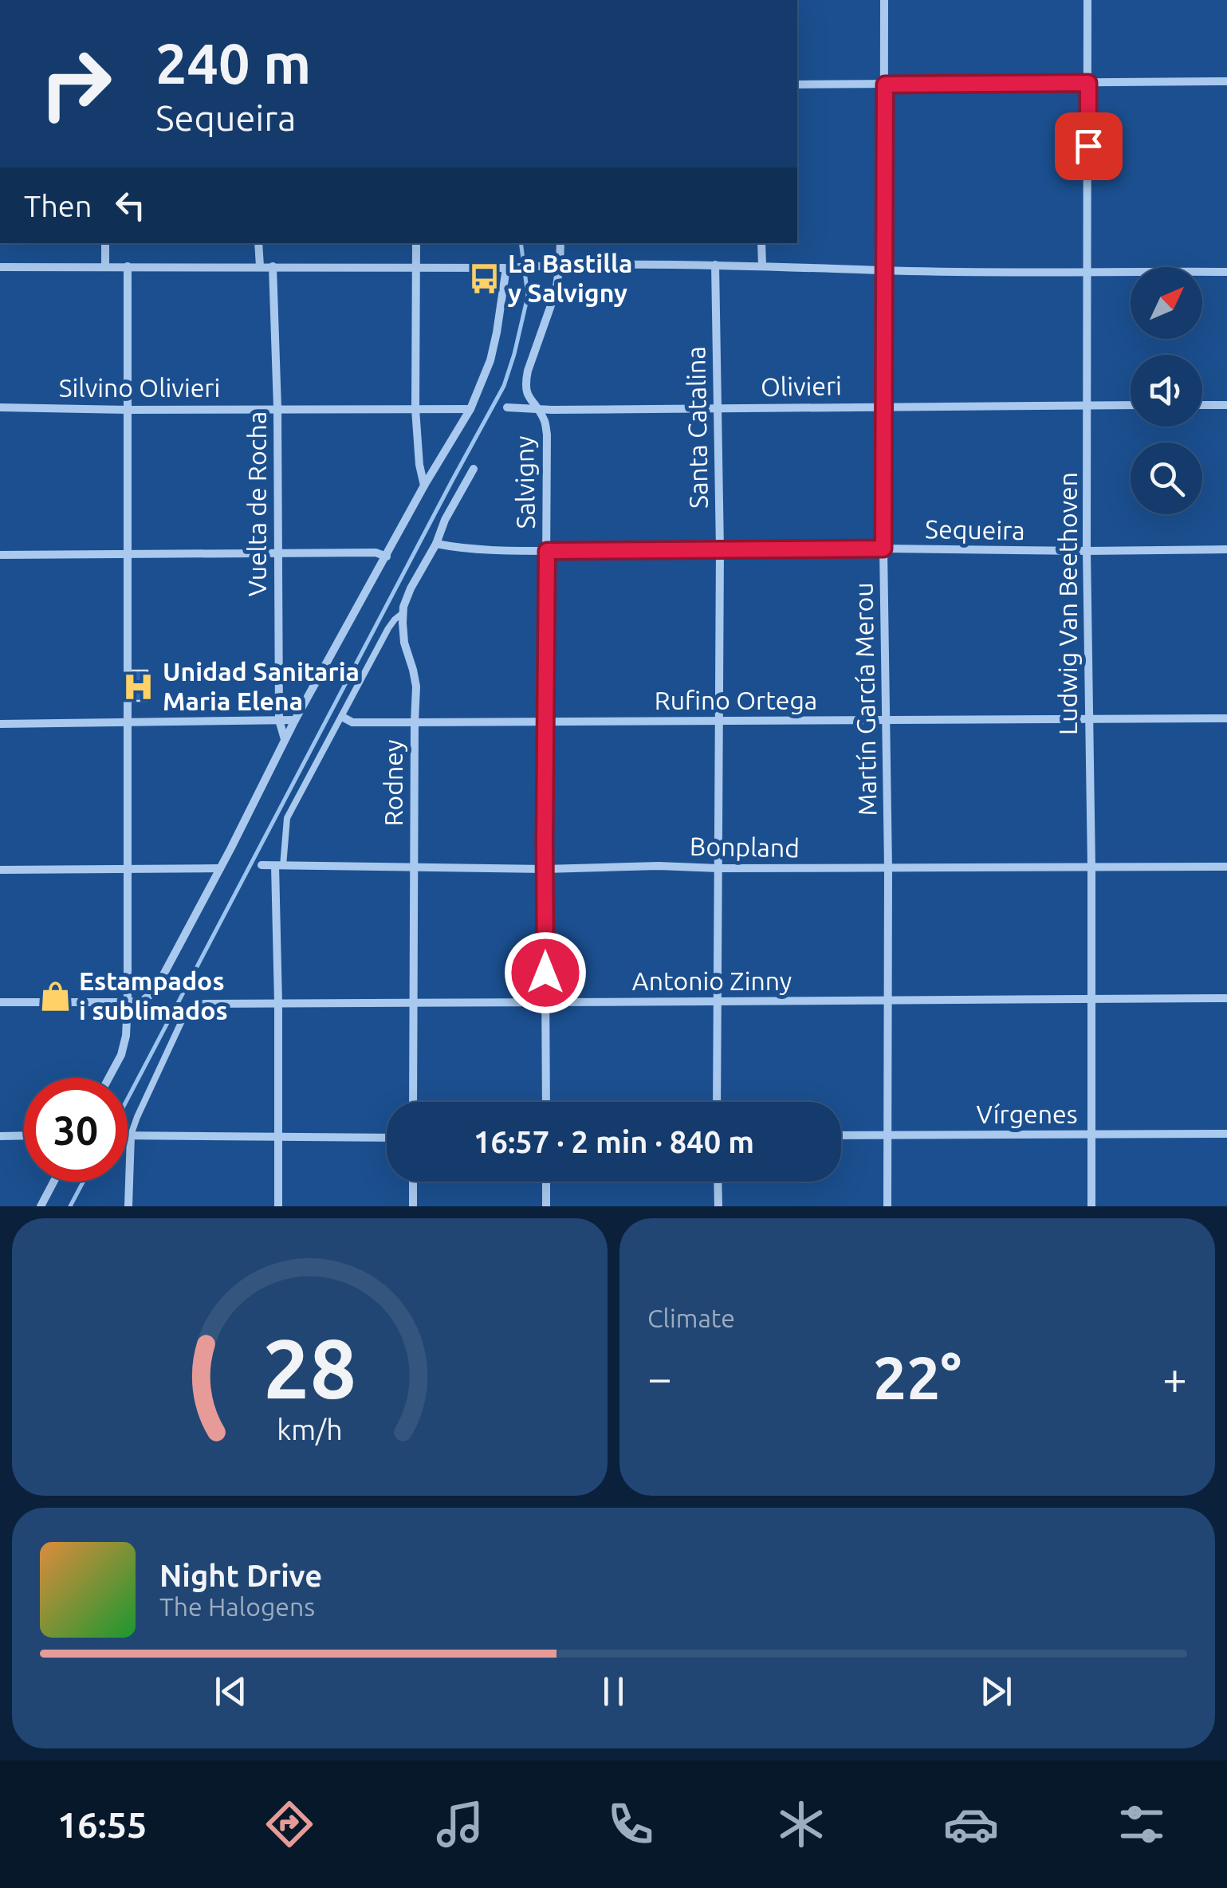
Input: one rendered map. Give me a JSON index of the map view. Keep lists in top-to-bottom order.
{
  "streets": {
    "street": [
      "Olivieri",
      "Silvino Olivieri",
      "Santa Catalina",
      "Salvigny",
      "Vuelta de Rocha",
      "Sequeira",
      "Ludwig Van Beethoven",
      "Martín García Merou",
      "Rufino Ortega",
      "Rodney",
      "Bonpland",
      "Antonio Zinny",
      "Vírgenes"
    ]
  },
  "crossings": [
    ["Olivieri", "Santa Catalina"],
    ["Olivieri", "Salvigny"],
    ["Olivieri", "Ludwig Van Beethoven"],
    ["Olivieri", "Martín García Merou"],
    ["Silvino Olivieri", "Vuelta de Rocha"],
    ["Santa Catalina", "Sequeira"],
    ["Santa Catalina", "Rufino Ortega"],
    ["Santa Catalina", "Bonpland"],
    ["Santa Catalina", "Antonio Zinny"],
    ["Salvigny", "Sequeira"],
    ["Salvigny", "Rufino Ortega"],
    ["Salvigny", "Bonpland"],
    ["Salvigny", "Antonio Zinny"],
    ["Sequeira", "Ludwig Van Beethoven"],
    ["Sequeira", "Martín García Merou"],
    ["Sequeira", "Rodney"],
    ["Ludwig Van Beethoven", "Rufino Ortega"],
    ["Ludwig Van Beethoven", "Bonpland"],
    ["Ludwig Van Beethoven", "Antonio Zinny"],
    ["Ludwig Van Beethoven", "Vírgenes"],
    ["Martín García Merou", "Rufino Ortega"],
    ["Martín García Merou", "Bonpland"],
    ["Martín García Merou", "Antonio Zinny"],
    ["Martín García Merou", "Vírgenes"],
    ["Rufino Ortega", "Rodney"],
    ["Rodney", "Bonpland"],
    ["Rodney", "Antonio Zinny"]
  ],
  "places": {
    "bus stop": ["La Bastilla y Salvigny"],
    "hospital": ["Unidad Sanitaria Maria Elena"],
    "shop": ["Estampados i sublimados"]
  },
  "north": "top right",
  "page": {
    "turn": ["240 m", "Sequeira"],
    "then": "Then",
    "limit": "30",
    "trip": "16:57 · 2 min · 840 m",
    "tile": "Climate",
    "heat": ["−", "22°", "+"],
    "song": ["Night Drive", "The Halogens"],
    "tabs": "16:55",
    "gauge": ["28", "km/h"]
  }
}
